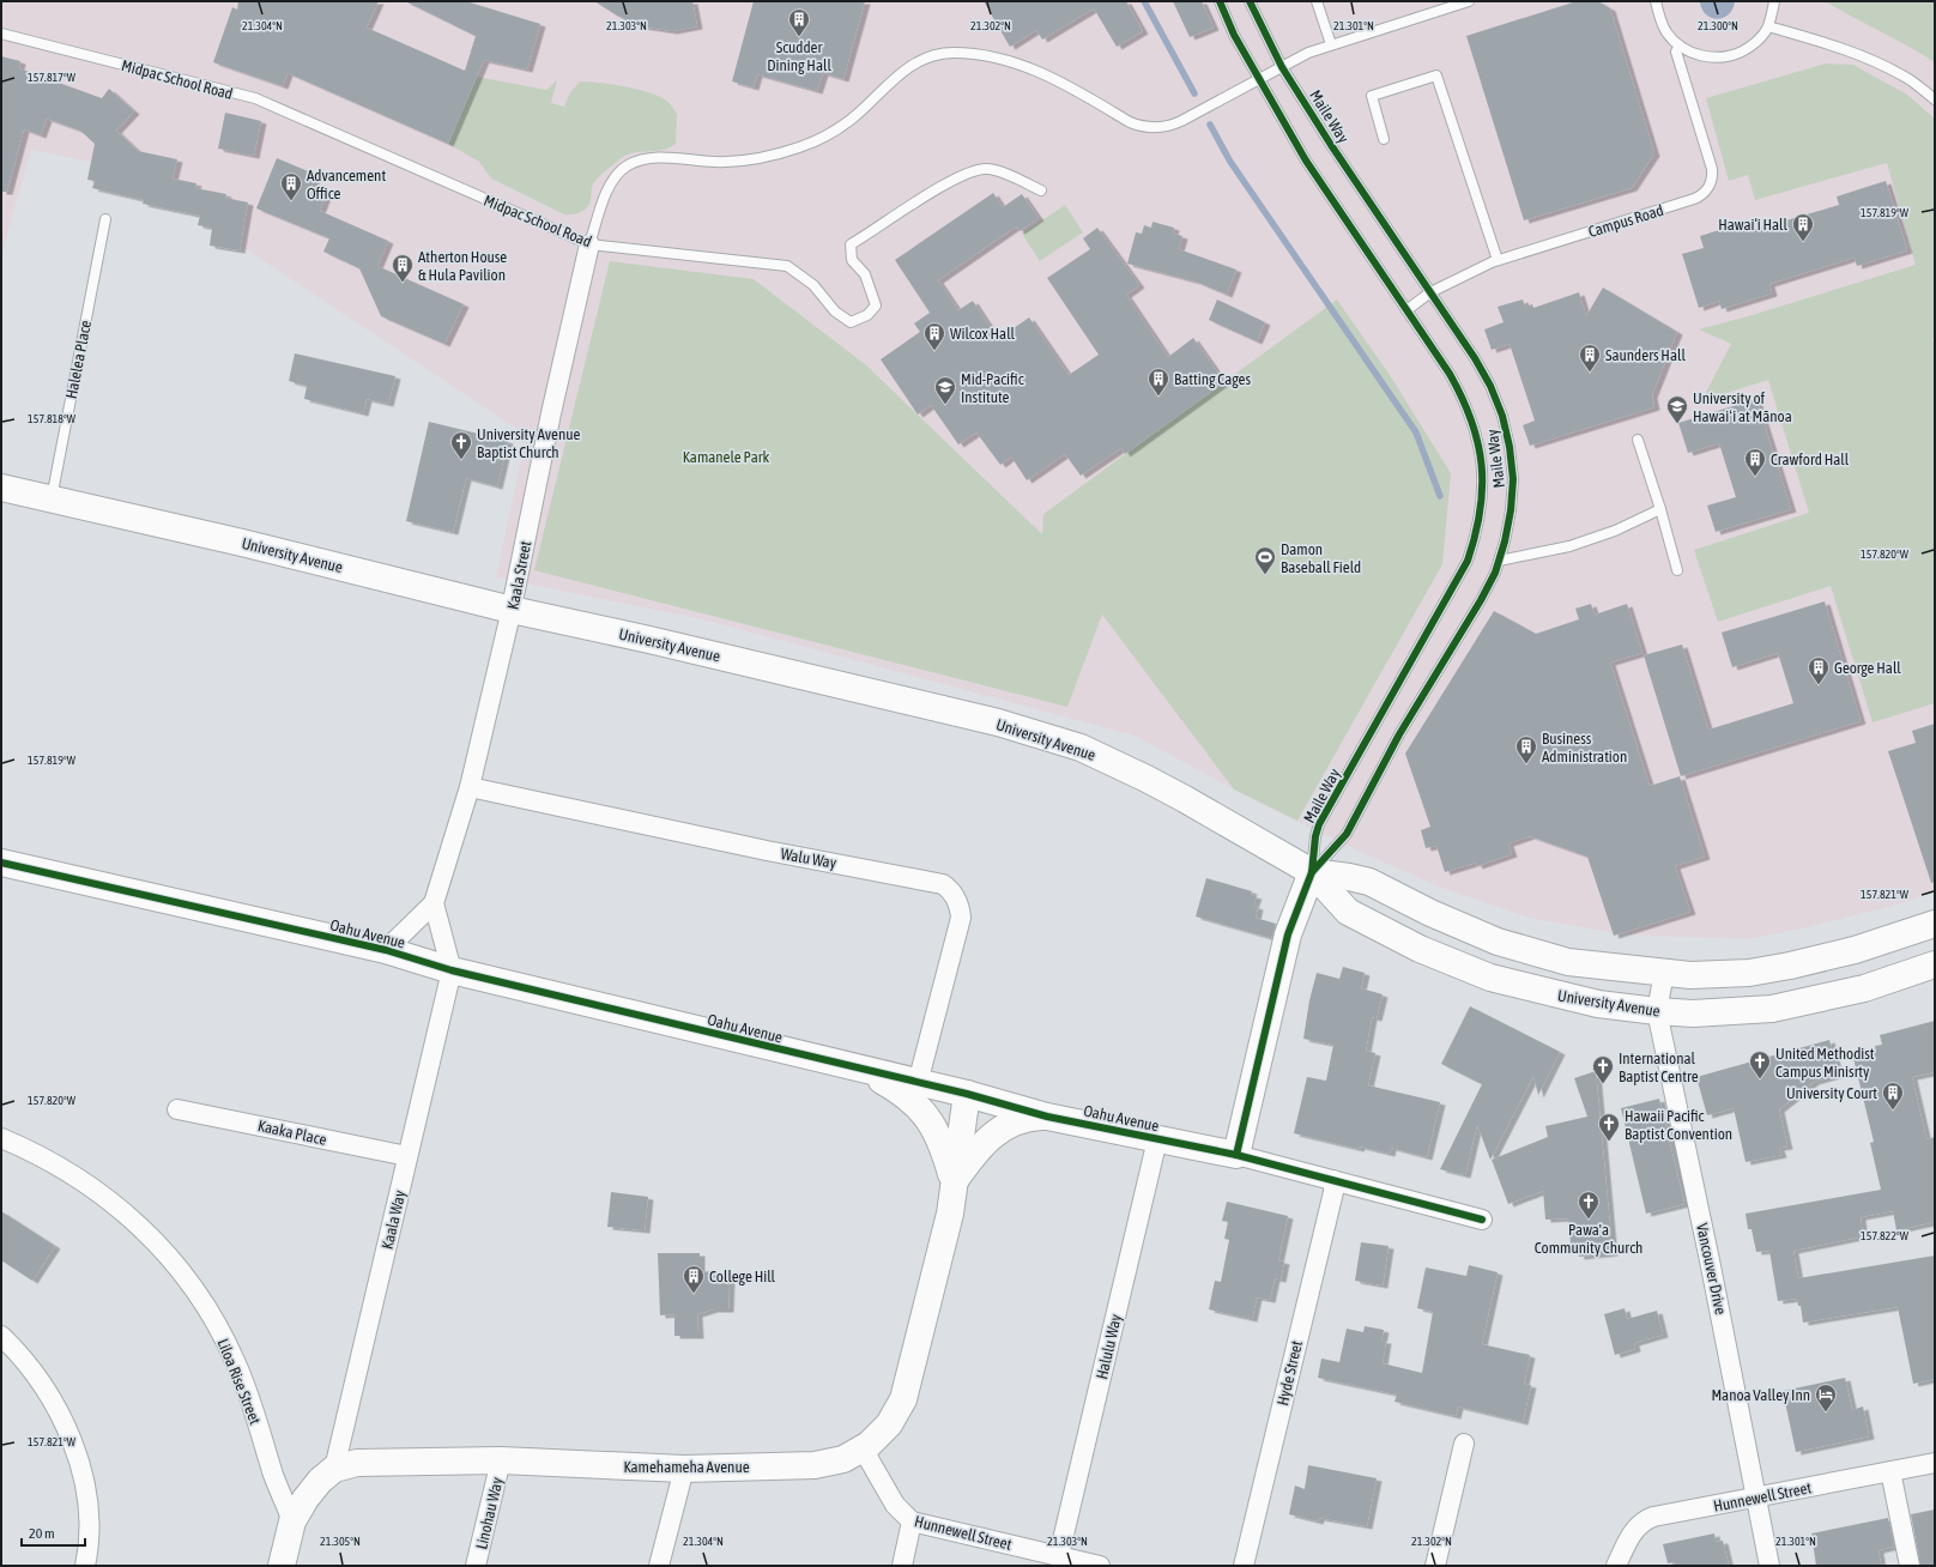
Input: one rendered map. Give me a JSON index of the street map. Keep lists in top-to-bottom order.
{
  "streets": {
    "street": [
      "Maile Way",
      "University Avenue",
      "Kaala Street",
      "Walu Way",
      "Oahu Avenue",
      "Kaaka Place",
      "Kaala Way",
      "Vancouver Drive",
      "Halulu Way",
      "Hyde Street",
      "Liloa Rise Street",
      "Kamehameha Avenue",
      "Hunnewell Street",
      "Linohau Way"
    ],
    "lane": ["Midpac School Road", "Campus Road", "Halelea Place"]
  },
  "crossings": [
    ["Midpac School Road", "Kaala Street"],
    ["Maile Way", "Campus Road"],
    ["Maile Way", "University Avenue"],
    ["Maile Way", "Oahu Avenue"],
    ["Halelea Place", "University Avenue"],
    ["University Avenue", "Kaala Street"],
    ["University Avenue", "Vancouver Drive"],
    ["Kaala Street", "Walu Way"],
    ["Kaala Street", "Oahu Avenue"],
    ["Walu Way", "Oahu Avenue"],
    ["Oahu Avenue", "Kaala Way"],
    ["Oahu Avenue", "Halulu Way"],
    ["Oahu Avenue", "Hyde Street"],
    ["Oahu Avenue", "Kamehameha Avenue"],
    ["Kaaka Place", "Kaala Way"],
    ["Kaala Way", "Kamehameha Avenue"],
    ["Vancouver Drive", "Hunnewell Street"],
    ["Halulu Way", "Hunnewell Street"],
    ["Liloa Rise Street", "Kamehameha Avenue"],
    ["Kamehameha Avenue", "Hunnewell Street"],
    ["Kamehameha Avenue", "Linohau Way"]
  ],
  "parks": ["Kamanele Park"],
  "places": {
    "building": [
      "Scudder Dining Hall",
      "Advancement Office",
      "Hawai‘i Hall",
      "Atherton House & Hula Pavilion",
      "Wilcox Hall",
      "Saunders Hall",
      "Batting Cages",
      "Crawford Hall",
      "George Hall",
      "Business Administration",
      "University Court",
      "College Hill"
    ],
    "school or university": ["Mid-Pacific Institute", "University of Hawaiʻi at Mānoa"],
    "church": [
      "University Avenue Baptist Church",
      "United Methodist Campus Minisrty",
      "International Baptist Centre",
      "Hawaii Pacific Baptist Convention",
      "Pawa'a Community Church"
    ],
    "sports": ["Damon Baseball Field"],
    "hotel": ["Manoa Valley Inn"]
  },
  "scale_bar": "20 m",
  "coordinates": [
    "21.304°N",
    "21.303°N",
    "21.302°N",
    "21.301°N",
    "21.300°N",
    "157.817°W",
    "157.819°W",
    "157.818°W",
    "157.820°W",
    "157.821°W",
    "157.822°W",
    "21.305°N"
  ]
}
